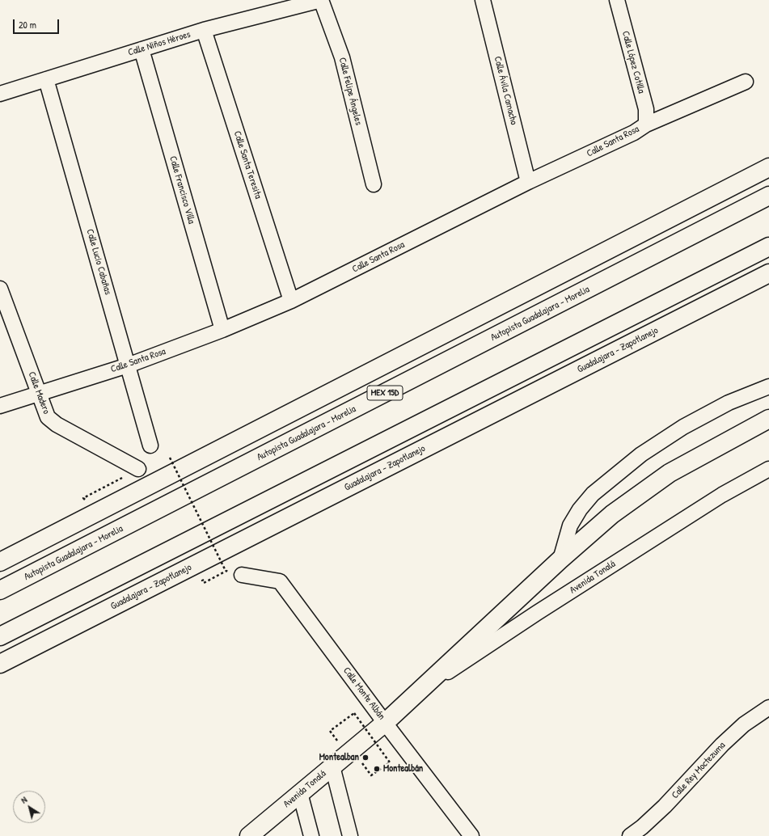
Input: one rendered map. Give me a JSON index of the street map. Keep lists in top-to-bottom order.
{
  "streets": {
    "main road": [
      "Autopista Guadalajara - Morelia",
      "Guadalajara - Zapotlanejo",
      "MEX 15D",
      "Avenida Tonalá"
    ],
    "street": [
      "Calle Niños Héroes",
      "Calle López Cotilla",
      "Calle Ávila Camacho",
      "Calle Felipe Ángeles",
      "Calle Santa Rosa",
      "Calle Santa Teresita",
      "Calle Francisco Villa",
      "Calle Lucio Cabañas",
      "Calle Madero",
      "Calle Monte Albán",
      "Calle Rey Moctezuma"
    ]
  },
  "crossings": [
    ["Calle Niños Héroes", "Calle Felipe Ángeles"],
    ["Calle Niños Héroes", "Calle Santa Teresita"],
    ["Calle Niños Héroes", "Calle Francisco Villa"],
    ["Calle Niños Héroes", "Calle Lucio Cabañas"],
    ["Calle López Cotilla", "Calle Santa Rosa"],
    ["Calle Ávila Camacho", "Calle Santa Rosa"],
    ["Calle Santa Rosa", "Calle Santa Teresita"],
    ["Calle Santa Rosa", "Calle Francisco Villa"],
    ["Calle Santa Rosa", "Calle Lucio Cabañas"],
    ["Calle Santa Rosa", "Calle Madero"],
    ["Avenida Tonalá", "Calle Monte Albán"]
  ],
  "places": ["Montealban", "Montealbán"],
  "scale_bar": "20 m",
  "north": "top left"
}
